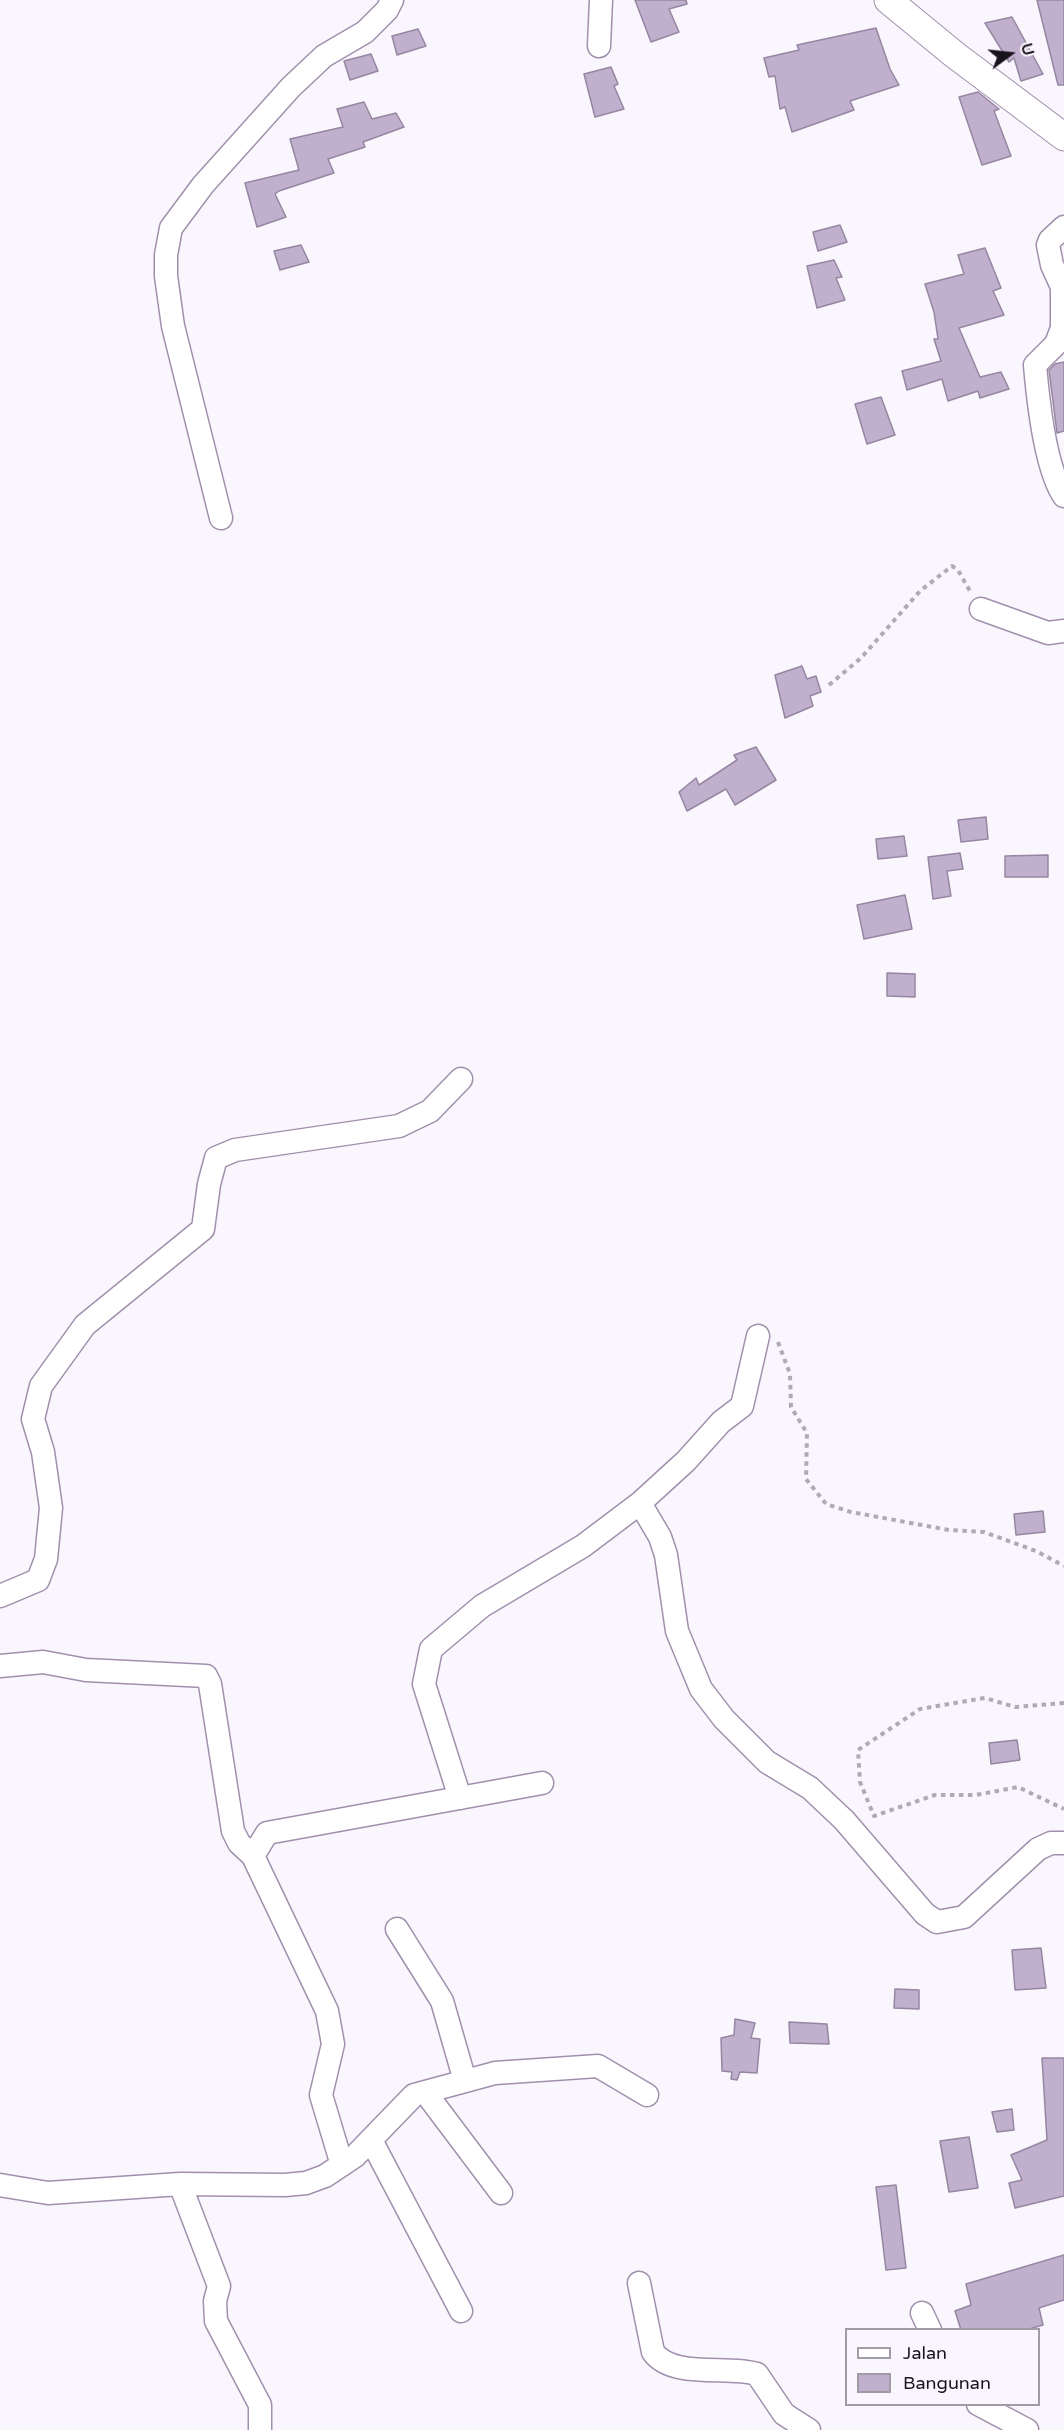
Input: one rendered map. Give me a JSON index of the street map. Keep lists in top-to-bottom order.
{
  "legend": ["Jalan", "Bangunan"],
  "north": "right"
}
